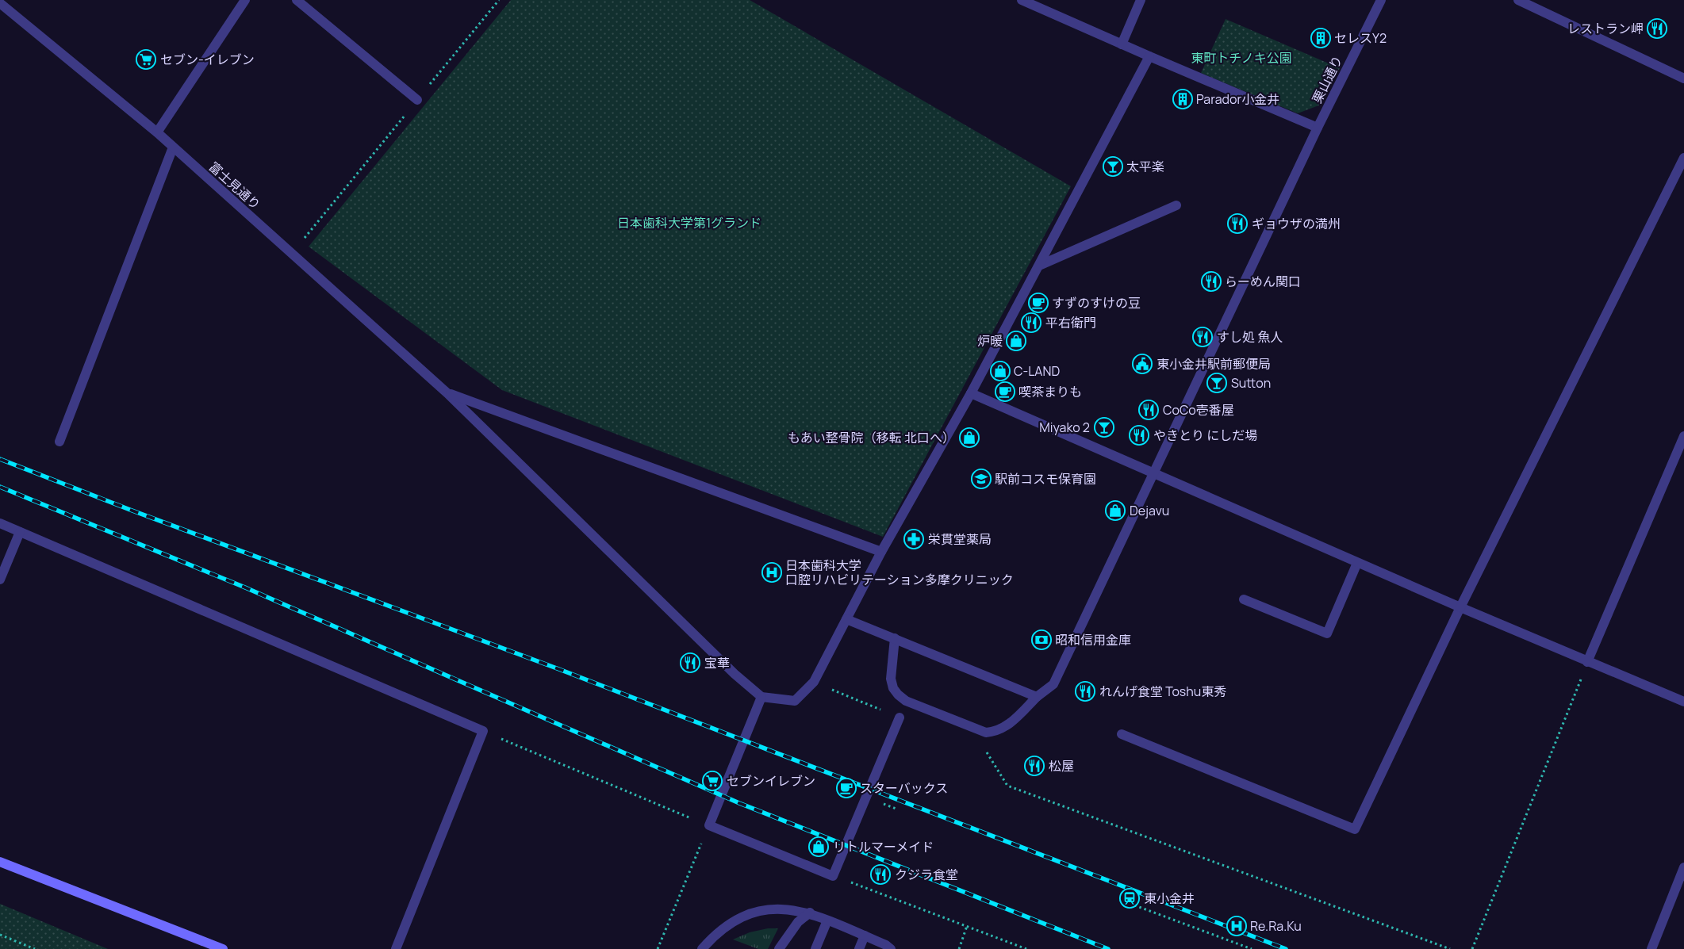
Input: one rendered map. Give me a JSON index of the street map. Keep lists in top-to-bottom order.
{
  "streets": {
    "street": ["栗山通り", "富士見通り"]
  },
  "parks": ["東町トチノキ公園", "日本歯科大学第1グランド"],
  "places": {
    "restaurant": [
      "レストラン岬",
      "ギョウザの満州",
      "らーめん関口",
      "平右衛門",
      "すし処 魚人",
      "CoCo壱番屋",
      "やきとり にしだ場",
      "宝華",
      "れんげ食堂 Toshu東秀",
      "松屋",
      "クジラ食堂"
    ],
    "building": ["セレスY2", "Parador小金井"],
    "supermarket": ["セブン-イレブン", "セブンイレブン"],
    "bar": ["太平楽", "Sutton", "Miyako 2"],
    "cafe": ["すずのすけの豆", "喫茶まりも", "スターバックス"],
    "shop": [
      "炉暖",
      "C-LAND",
      "もあい整骨院（移転 北口へ）",
      "Dejavu",
      "リトルマーメイド"
    ],
    "public building": ["東小金井駅前郵便局"],
    "school or university": ["駅前コスモ保育園"],
    "pharmacy": ["栄貫堂薬局"],
    "hospital": ["日本歯科大学 口腔リハビリテーション多摩クリニック", "Re.Ra.Ku"],
    "bank": ["昭和信用金庫"],
    "station": ["東小金井"]
  }
}
